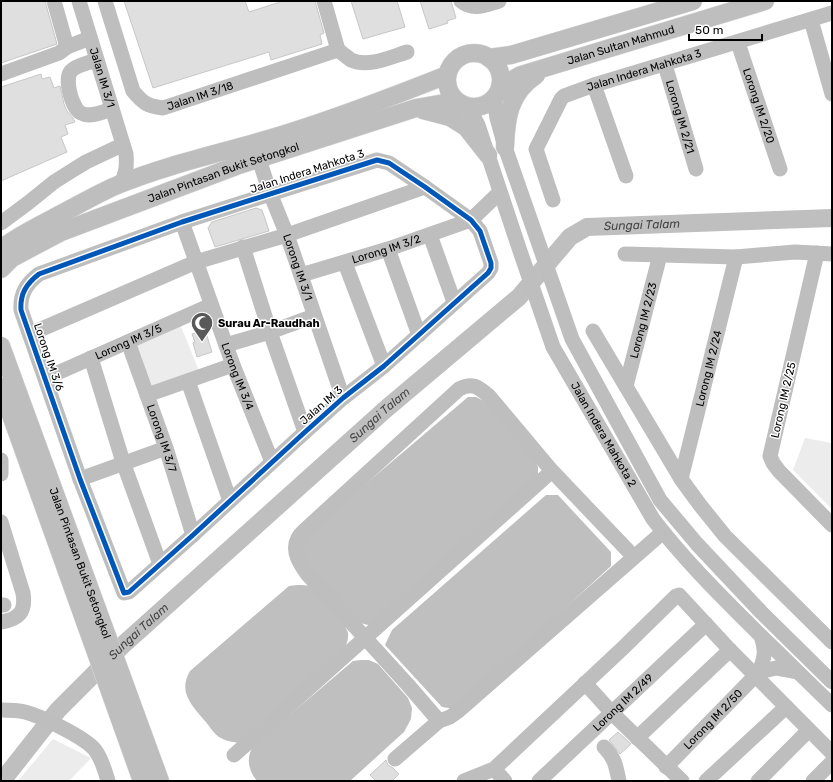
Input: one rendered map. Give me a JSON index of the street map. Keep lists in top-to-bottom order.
{
  "streets": {
    "main road": ["Jalan Sultan Mahmud", "Jalan Pintasan Bukit Setongkol"],
    "street": [
      "Jalan Indera Mahkota 3",
      "Jalan IM 3/1",
      "Jalan IM 3/18",
      "Lorong IM 2/20",
      "Lorong IM 2/21",
      "Lorong IM 3/2",
      "Lorong IM 3/1",
      "Lorong IM 2/23",
      "Lorong IM 3/5",
      "Lorong IM 3/6",
      "Lorong IM 2/24",
      "Lorong IM 3/4",
      "Lorong IM 2/25",
      "Jalan IM 3",
      "Jalan Indera Mahkota 2",
      "Lorong IM 3/7",
      "Lorong IM 2/49",
      "Lorong IM 2/50"
    ]
  },
  "crossings": [
    ["Jalan Sultan Mahmud", "Jalan Pintasan Bukit Setongkol"],
    ["Jalan Sultan Mahmud", "Jalan Indera Mahkota 2"],
    ["Jalan Indera Mahkota 3", "Lorong IM 2/20"],
    ["Jalan Indera Mahkota 3", "Lorong IM 2/21"],
    ["Jalan Indera Mahkota 3", "Lorong IM 3/2"],
    ["Jalan Indera Mahkota 3", "Lorong IM 3/1"],
    ["Jalan Indera Mahkota 3", "Lorong IM 3/6"],
    ["Jalan Indera Mahkota 3", "Lorong IM 3/4"],
    ["Jalan Indera Mahkota 3", "Jalan IM 3"],
    ["Jalan IM 3/1", "Jalan Pintasan Bukit Setongkol"],
    ["Jalan Pintasan Bukit Setongkol", "Lorong IM 3/1"],
    ["Jalan Pintasan Bukit Setongkol", "Jalan Indera Mahkota 2"],
    ["Lorong IM 3/2", "Lorong IM 3/1"],
    ["Lorong IM 3/2", "Jalan IM 3"],
    ["Lorong IM 3/1", "Jalan IM 3"],
    ["Lorong IM 3/5", "Lorong IM 3/6"],
    ["Lorong IM 3/5", "Lorong IM 3/4"],
    ["Lorong IM 3/5", "Lorong IM 3/7"],
    ["Lorong IM 3/6", "Lorong IM 3/4"],
    ["Lorong IM 3/6", "Jalan IM 3"],
    ["Lorong IM 3/4", "Jalan IM 3"],
    ["Jalan IM 3", "Lorong IM 3/7"]
  ],
  "water": ["Sungai Talam"],
  "places": {
    "mosque": ["Surau Ar-Raudhah"]
  },
  "scale_bar": "50 m"
}
